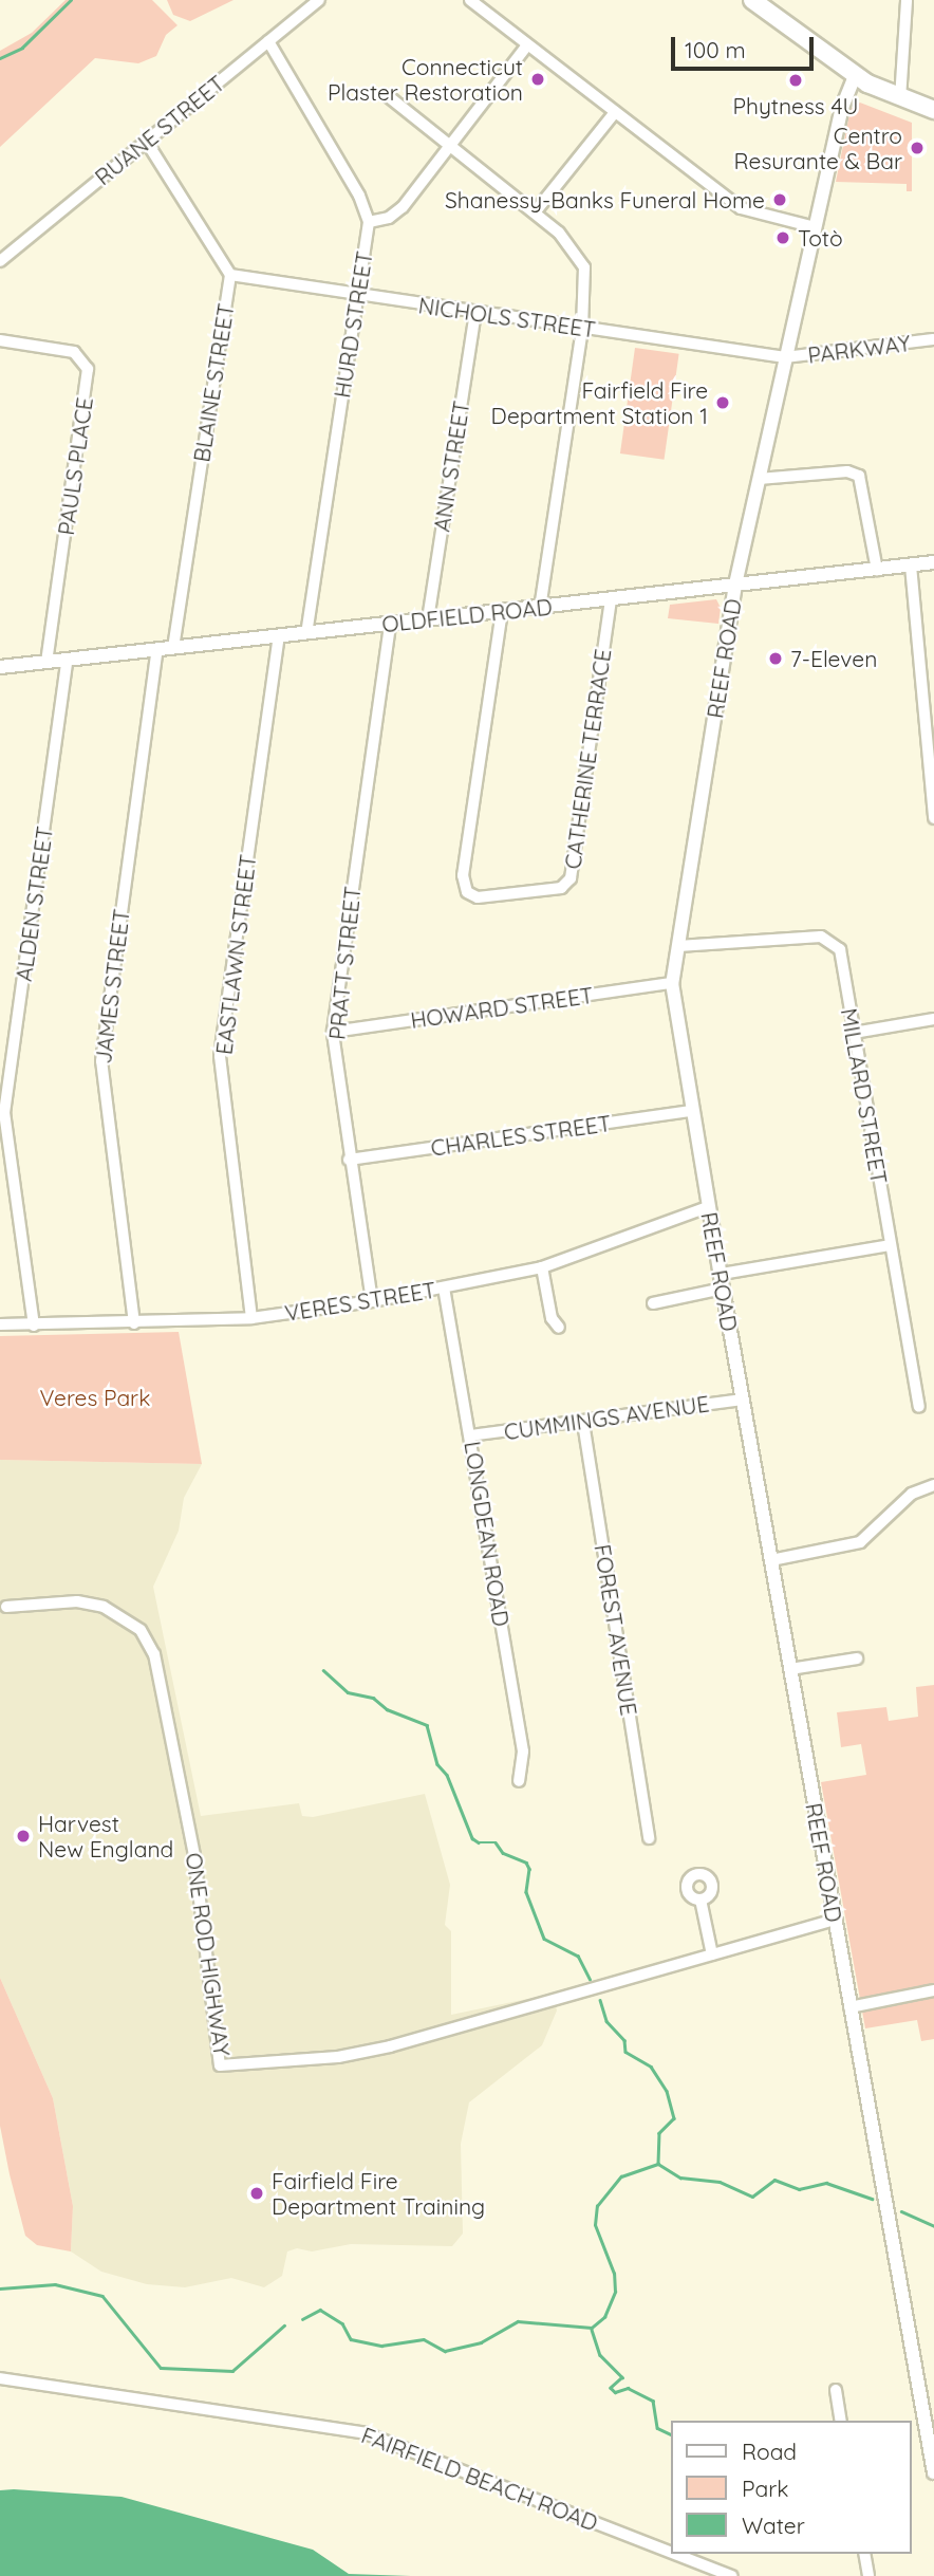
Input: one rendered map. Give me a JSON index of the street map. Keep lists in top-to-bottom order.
{
  "streets": {
    "street": [
      "RUANE STREET",
      "NICHOLS STREET",
      "HURD STREET",
      "PARKWAY",
      "BLAINE STREET",
      "PAULS PLACE",
      "ANN STREET",
      "OLDFIELD ROAD",
      "REEF ROAD",
      "CATHERINE TERRACE",
      "ALDEN STREET",
      "EASTLAWN STREET",
      "PRATT STREET",
      "JAMES STREET",
      "HOWARD STREET",
      "MILLARD STREET",
      "CHARLES STREET",
      "VERES STREET",
      "CUMMINGS AVENUE",
      "LONGDEAN ROAD",
      "FOREST AVENUE",
      "ONE ROD HIGHWAY",
      "FAIRFIELD BEACH ROAD"
    ]
  },
  "crossings": [
    ["RUANE STREET", "HURD STREET"],
    ["RUANE STREET", "BLAINE STREET"],
    ["NICHOLS STREET", "HURD STREET"],
    ["NICHOLS STREET", "PARKWAY"],
    ["NICHOLS STREET", "BLAINE STREET"],
    ["NICHOLS STREET", "ANN STREET"],
    ["NICHOLS STREET", "REEF ROAD"],
    ["HURD STREET", "OLDFIELD ROAD"],
    ["PARKWAY", "REEF ROAD"],
    ["BLAINE STREET", "OLDFIELD ROAD"],
    ["PAULS PLACE", "OLDFIELD ROAD"],
    ["ANN STREET", "OLDFIELD ROAD"],
    ["OLDFIELD ROAD", "REEF ROAD"],
    ["OLDFIELD ROAD", "CATHERINE TERRACE"],
    ["OLDFIELD ROAD", "ALDEN STREET"],
    ["OLDFIELD ROAD", "EASTLAWN STREET"],
    ["OLDFIELD ROAD", "PRATT STREET"],
    ["OLDFIELD ROAD", "JAMES STREET"],
    ["REEF ROAD", "HOWARD STREET"],
    ["REEF ROAD", "MILLARD STREET"],
    ["REEF ROAD", "CHARLES STREET"],
    ["REEF ROAD", "VERES STREET"],
    ["REEF ROAD", "CUMMINGS AVENUE"],
    ["REEF ROAD", "ONE ROD HIGHWAY"],
    ["ALDEN STREET", "VERES STREET"],
    ["EASTLAWN STREET", "VERES STREET"],
    ["PRATT STREET", "HOWARD STREET"],
    ["PRATT STREET", "CHARLES STREET"],
    ["PRATT STREET", "VERES STREET"],
    ["JAMES STREET", "VERES STREET"],
    ["VERES STREET", "LONGDEAN ROAD"],
    ["CUMMINGS AVENUE", "LONGDEAN ROAD"],
    ["CUMMINGS AVENUE", "FOREST AVENUE"]
  ],
  "parks": ["Veres Park"],
  "places": [
    "Connecticut Plaster Restoration",
    "Phytness 4U",
    "Centro Resurante & Bar",
    "Shanessy-Banks Funeral Home",
    "Totò",
    "Fairfield Fire Department Station 1",
    "7-Eleven",
    "Harvest New England",
    "Fairfield Fire Department Training"
  ],
  "legend": ["Road", "Park", "Water"],
  "scale_bar": "100 m"
}
